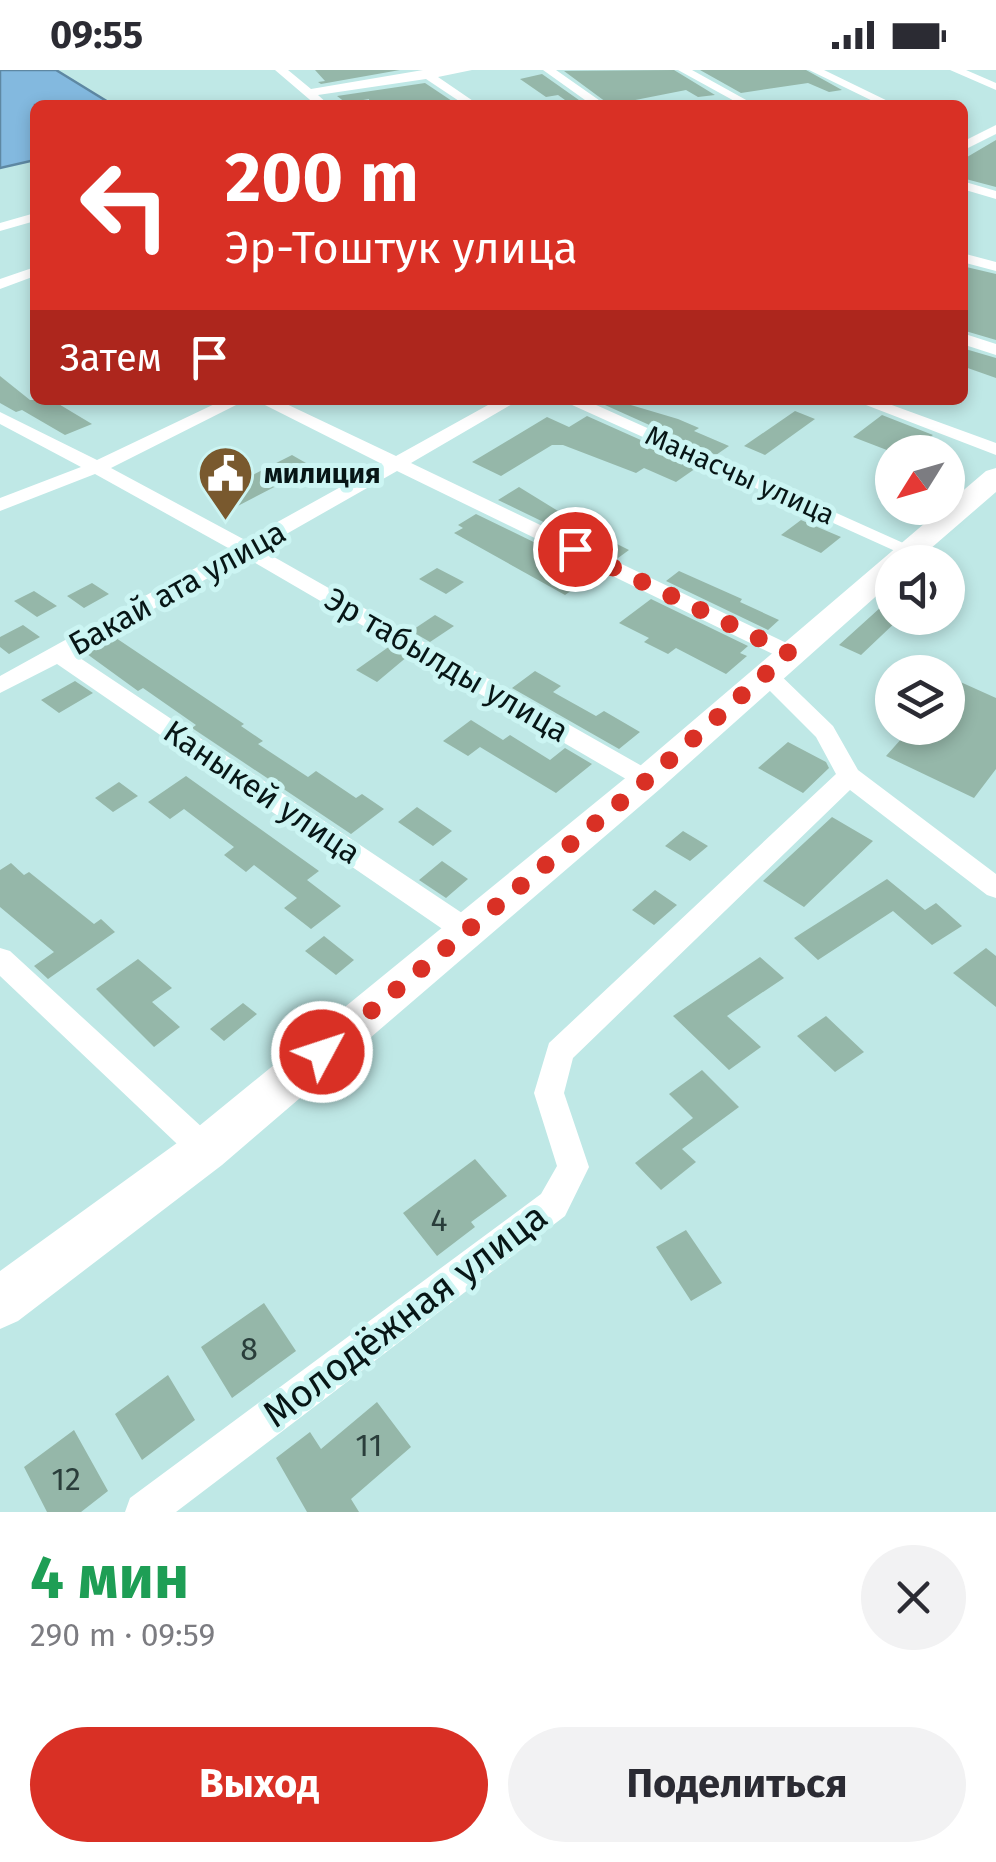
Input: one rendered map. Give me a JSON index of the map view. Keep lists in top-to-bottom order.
{
  "streets": {
    "street": [
      "Манасчы улица",
      "Бакай ата улица",
      "Эр табылды улица",
      "Каныкей улица",
      "Молодёжная улица"
    ]
  },
  "crossings": [
    ["Бакай ата улица", "Эр табылды улица"],
    ["Бакай ата улица", "Каныкей улица"]
  ],
  "places": {
    "public building": ["милиция"]
  },
  "house_numbers": [
    "4",
    "8",
    "11",
    "12"
  ],
  "north": "bottom left",
  "page": {
    "status": "09:55",
    "turn": ["200 m", "Эр-Тоштук улица"],
    "then": "Затем",
    "heading": ["4 мин", "290 m · 09:59"],
    "buttons": ["Выход", "Поделиться"]
  }
}
